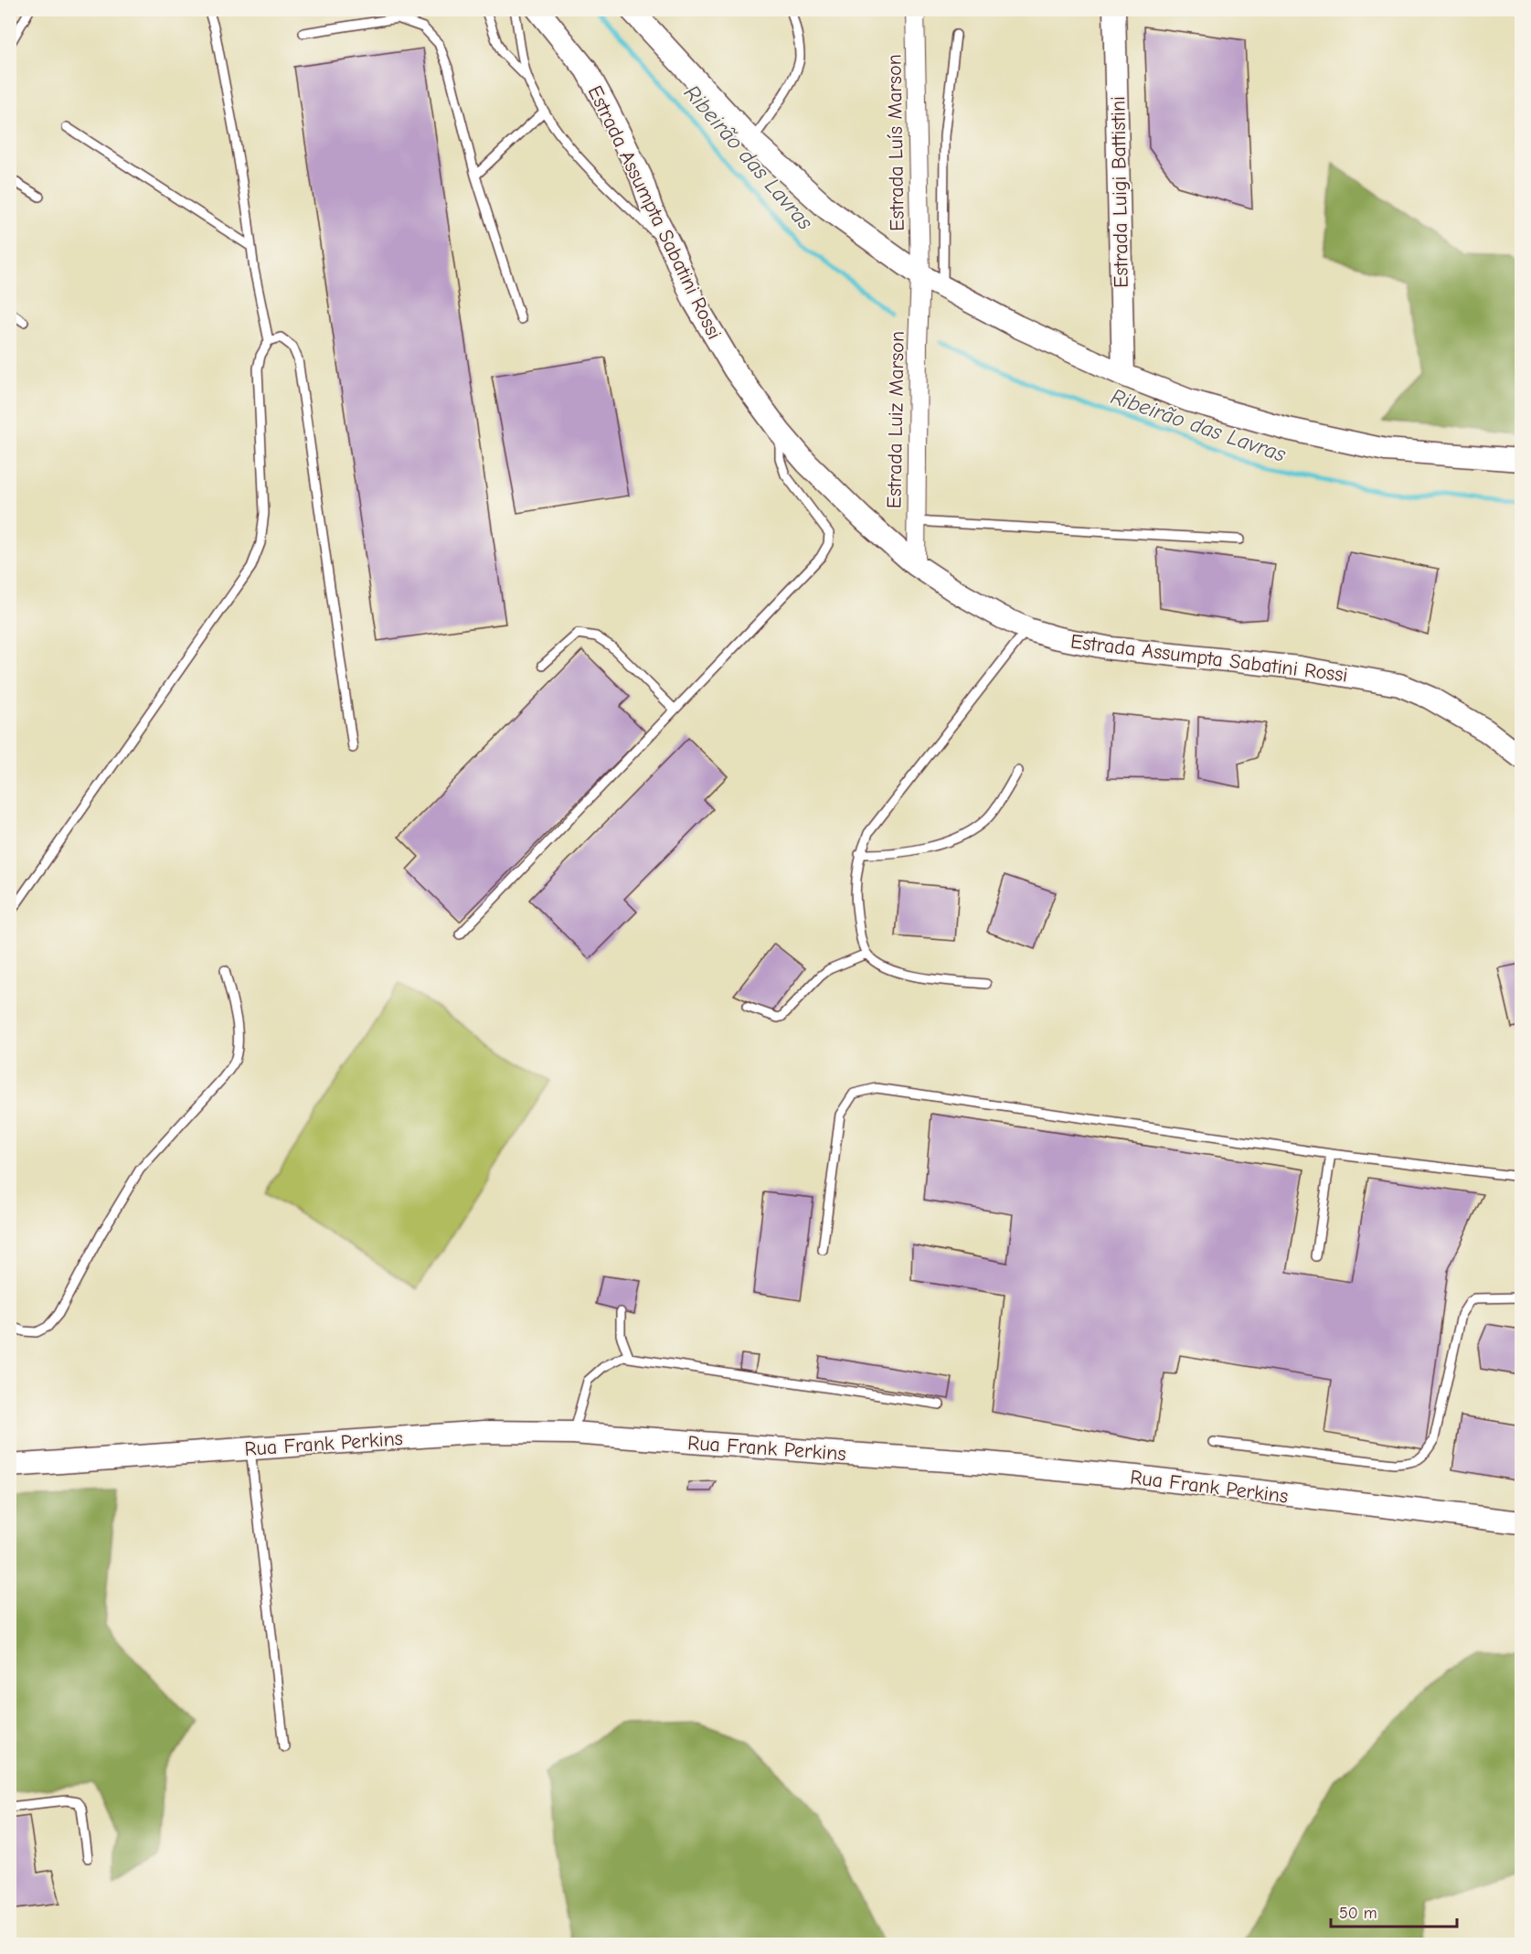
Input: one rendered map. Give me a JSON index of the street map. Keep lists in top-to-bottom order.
{
  "streets": {
    "street": [
      "Estrada Luís Marson",
      "Estrada Luigi Battistini",
      "Estrada Assumpta Sabatini Rossi",
      "Estrada Luiz Marson",
      "Rua Frank Perkins"
    ]
  },
  "crossings": [
    ["Estrada Luís Marson", "Estrada Luiz Marson"],
    ["Estrada Assumpta Sabatini Rossi", "Estrada Luiz Marson"]
  ],
  "water": ["Ribeirão das Lavras"],
  "scale_bar": "50 m"
}
